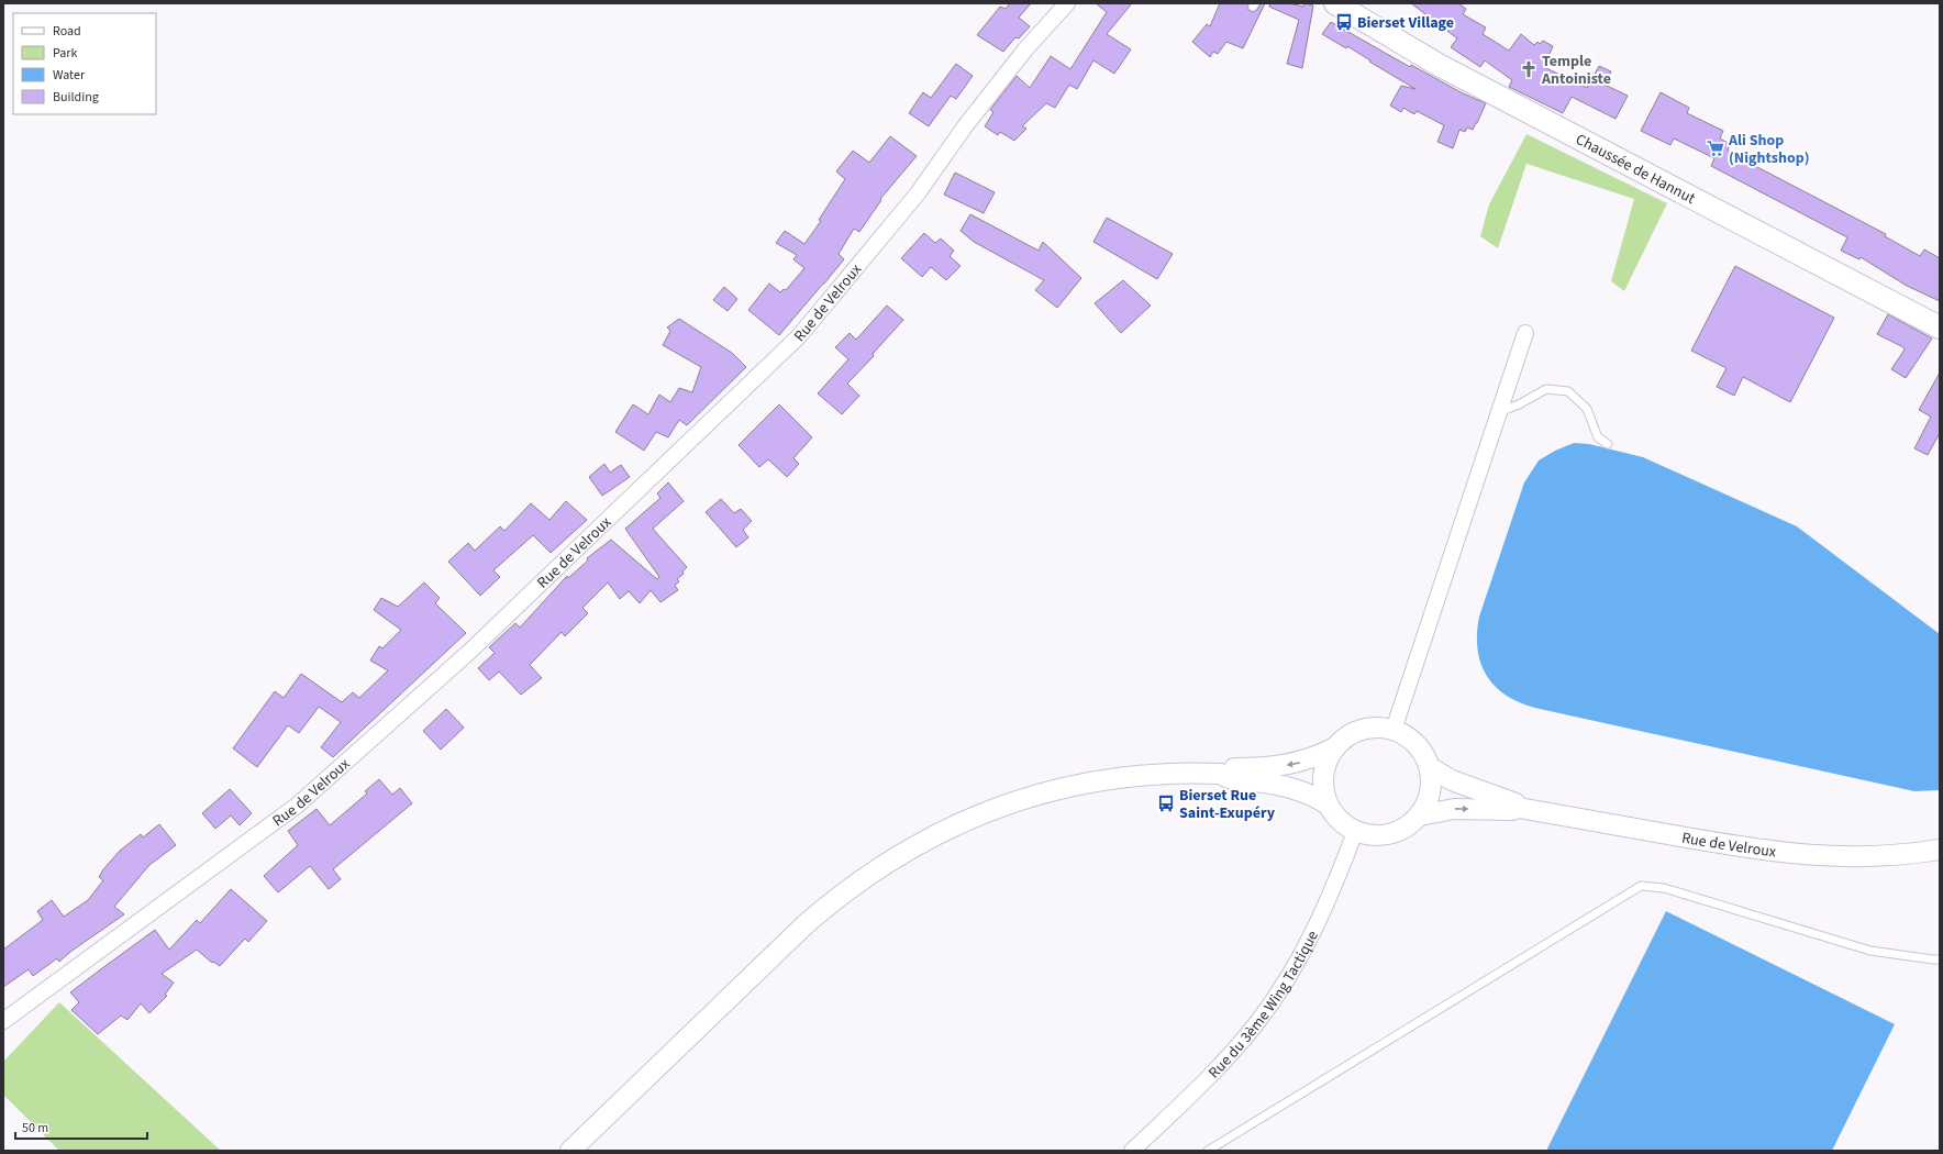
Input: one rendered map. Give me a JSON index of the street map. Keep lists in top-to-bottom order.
{
  "streets": {
    "main road": ["Chaussée de Hannut"],
    "street": ["Rue de Velroux", "Rue du 3ème Wing Tactique"]
  },
  "crossings": [
    ["Rue de Velroux", "Rue du 3ème Wing Tactique"]
  ],
  "places": {
    "bus stop": ["Bierset Village", "Bierset Rue Saint-Exupéry"],
    "church": ["Temple Antoiniste"],
    "supermarket": ["Ali Shop (Nightshop)"]
  },
  "legend": [
    "Road",
    "Park",
    "Water",
    "Building"
  ],
  "scale_bar": "50 m"
}
